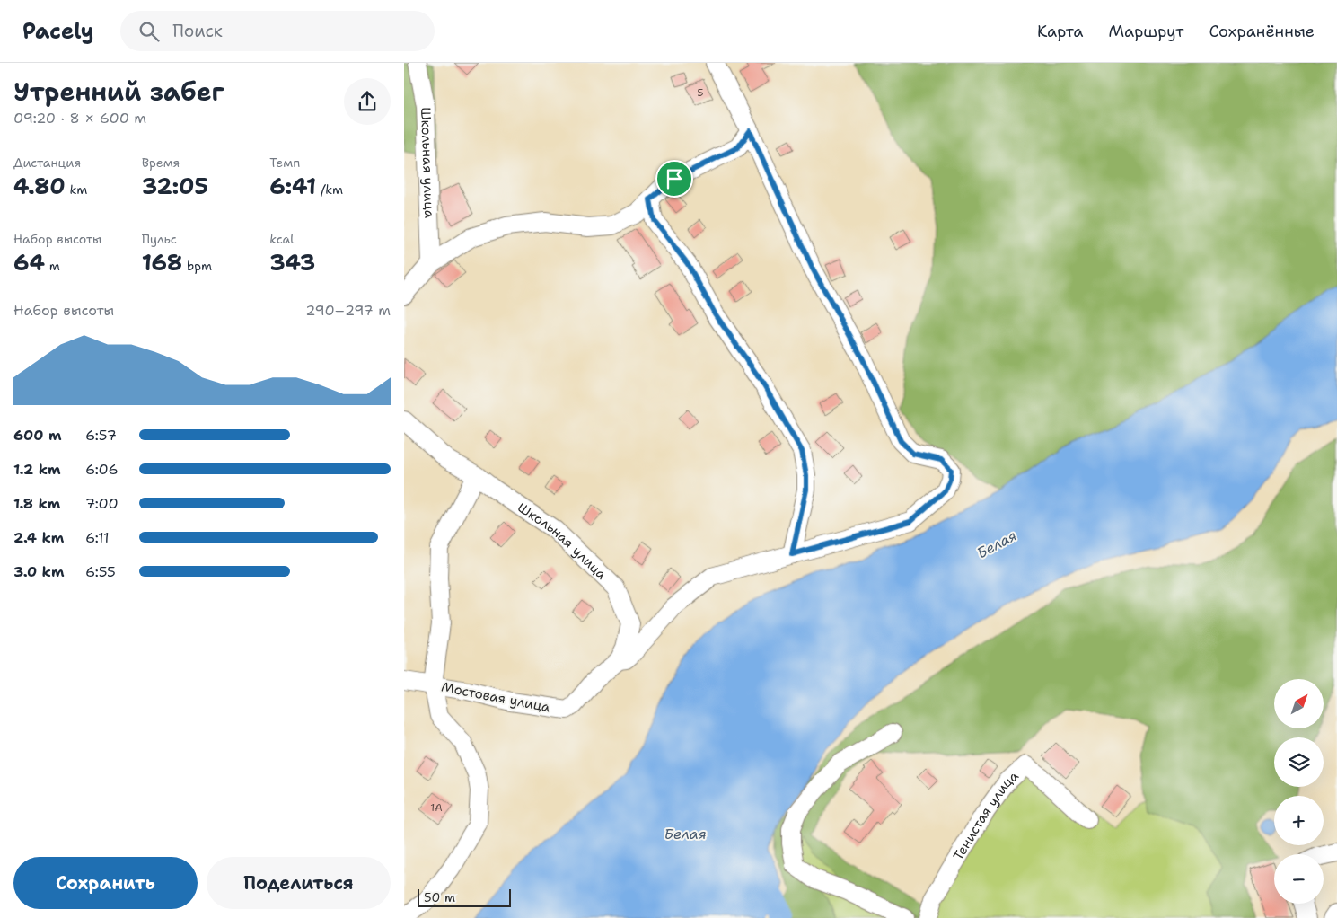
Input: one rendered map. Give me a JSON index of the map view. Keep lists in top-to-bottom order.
{
  "streets": {
    "street": ["Школьная улица", "Мостовая улица", "Тенистая улица"]
  },
  "crossings": [
    ["Школьная улица", "Мостовая улица"]
  ],
  "water": ["Белая"],
  "house_numbers": ["5", "1А"],
  "scale_bar": "50 m",
  "north": "top right",
  "page": {
    "header": "Pacely",
    "search": "Поиск",
    "nav": ["Карта", "Маршрут", "Сохранённые"],
    "heading": ["Утренний забег", "09:20 · 8 × 600 m"],
    "stats": [
      ["Дистанция", "4.80 km"],
      ["Время", "32:05"],
      ["Темп", "6:41 /km"],
      ["Набор высоты", "64 m"],
      ["Пульс", "168 bpm"],
      ["kcal", "343"]
    ],
    "chart": ["Набор высоты", "290–297 m"],
    "list": [
      {
        "name": "600 m",
        "note": "6:57"
      },
      {
        "name": "1.2 km",
        "note": "6:06"
      },
      {
        "name": "1.8 km",
        "note": "7:00"
      },
      {
        "name": "2.4 km",
        "note": "6:11"
      },
      {
        "name": "3.0 km",
        "note": "6:55"
      }
    ],
    "map_buttons": ["+", "−"],
    "buttons": ["Сохранить", "Поделиться"],
    "scale": "50 m"
  }
}
